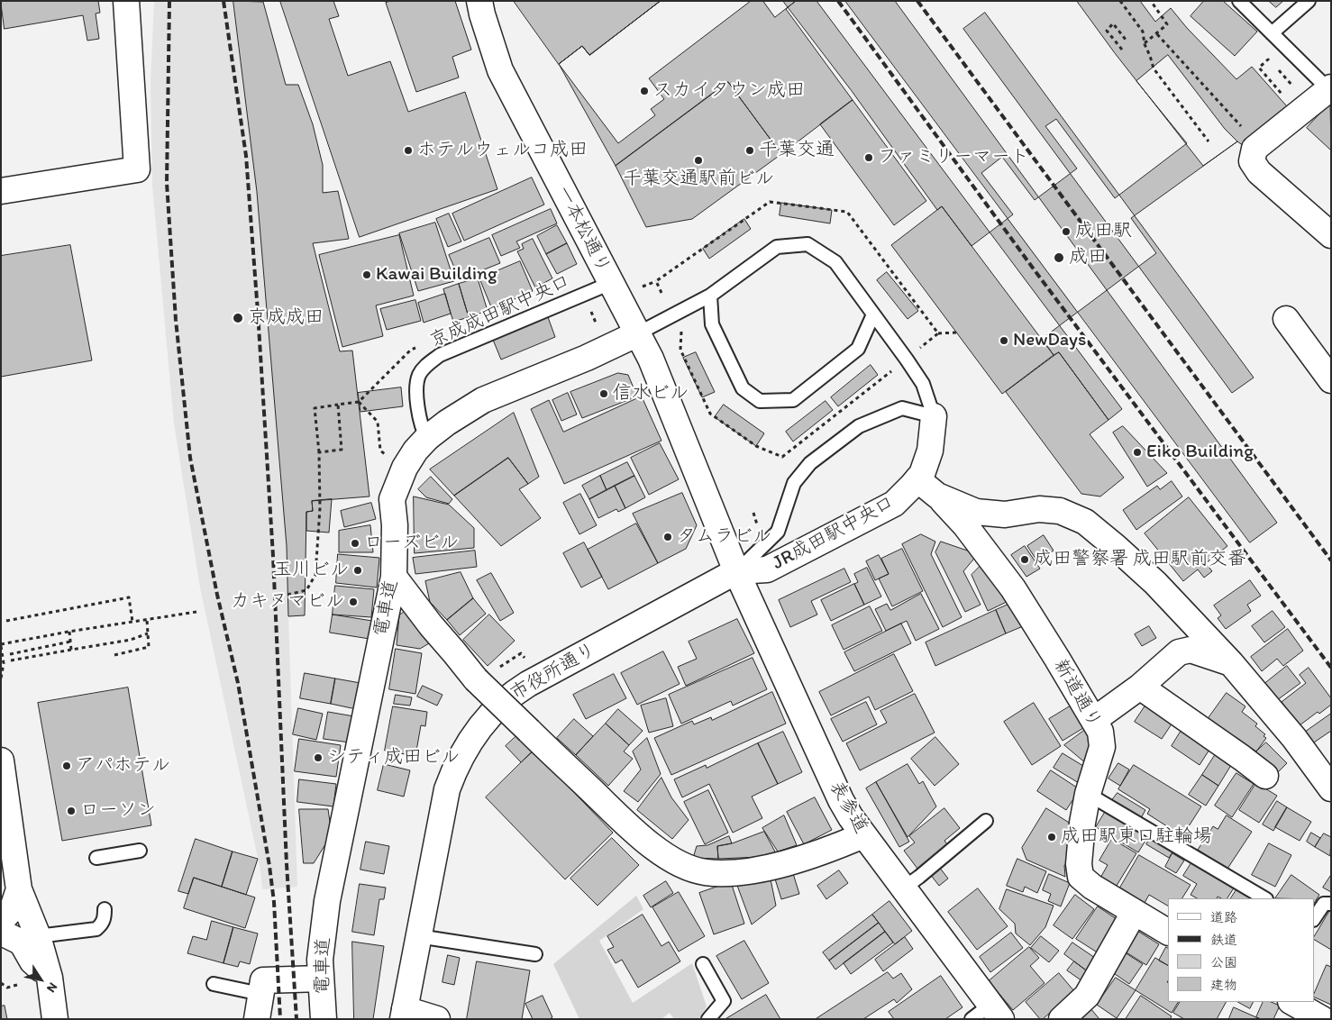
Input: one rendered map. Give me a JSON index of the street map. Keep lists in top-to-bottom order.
{
  "streets": {
    "street": [
      "一本松通り",
      "JR成田駅中央口",
      "電車道",
      "市役所通り",
      "新道通り",
      "表参道"
    ],
    "lane": ["京成成田駅中央口"]
  },
  "crossings": [
    ["一本松通り", "京成成田駅中央口"],
    ["一本松通り", "JR成田駅中央口"],
    ["一本松通り", "電車道"],
    ["一本松通り", "市役所通り"],
    ["一本松通り", "表参道"],
    ["京成成田駅中央口", "電車道"],
    ["JR成田駅中央口", "電車道"],
    ["JR成田駅中央口", "市役所通り"],
    ["JR成田駅中央口", "表参道"],
    ["市役所通り", "表参道"]
  ],
  "places": [
    "スカイタウン成田",
    "ホテルウェルコ成田",
    "千葉交通",
    "ファミリーマート",
    "千葉交通駅前ビル",
    "成田駅",
    "成田",
    "Kawai Building",
    "京成成田",
    "NewDays",
    "信水ビル",
    "Eiko Building",
    "タムラビル",
    "ローズビル",
    "成田警察署 成田駅前交番",
    "玉川ビル",
    "カキヌマビル",
    "シティ成田ビル",
    "アパホテル",
    "ローソン",
    "成田駅東口駐輪場"
  ],
  "legend": [
    "道路",
    "鉄道",
    "公園",
    "建物"
  ],
  "north": "bottom right"
}
